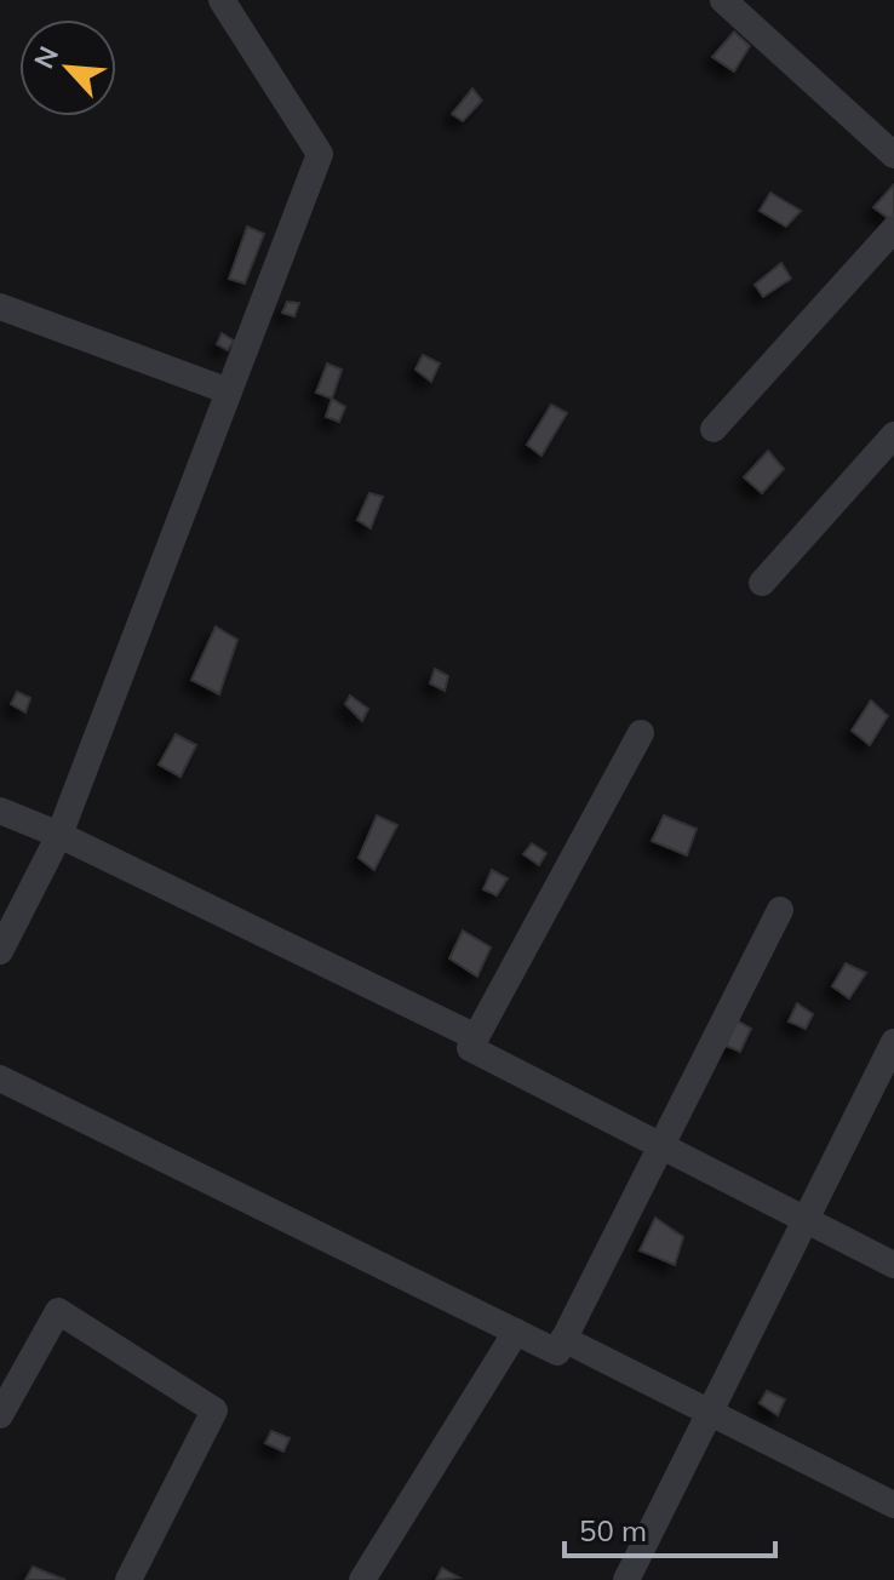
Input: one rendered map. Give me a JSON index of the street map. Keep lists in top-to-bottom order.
{
  "scale_bar": "50 m",
  "north": "top left"
}
